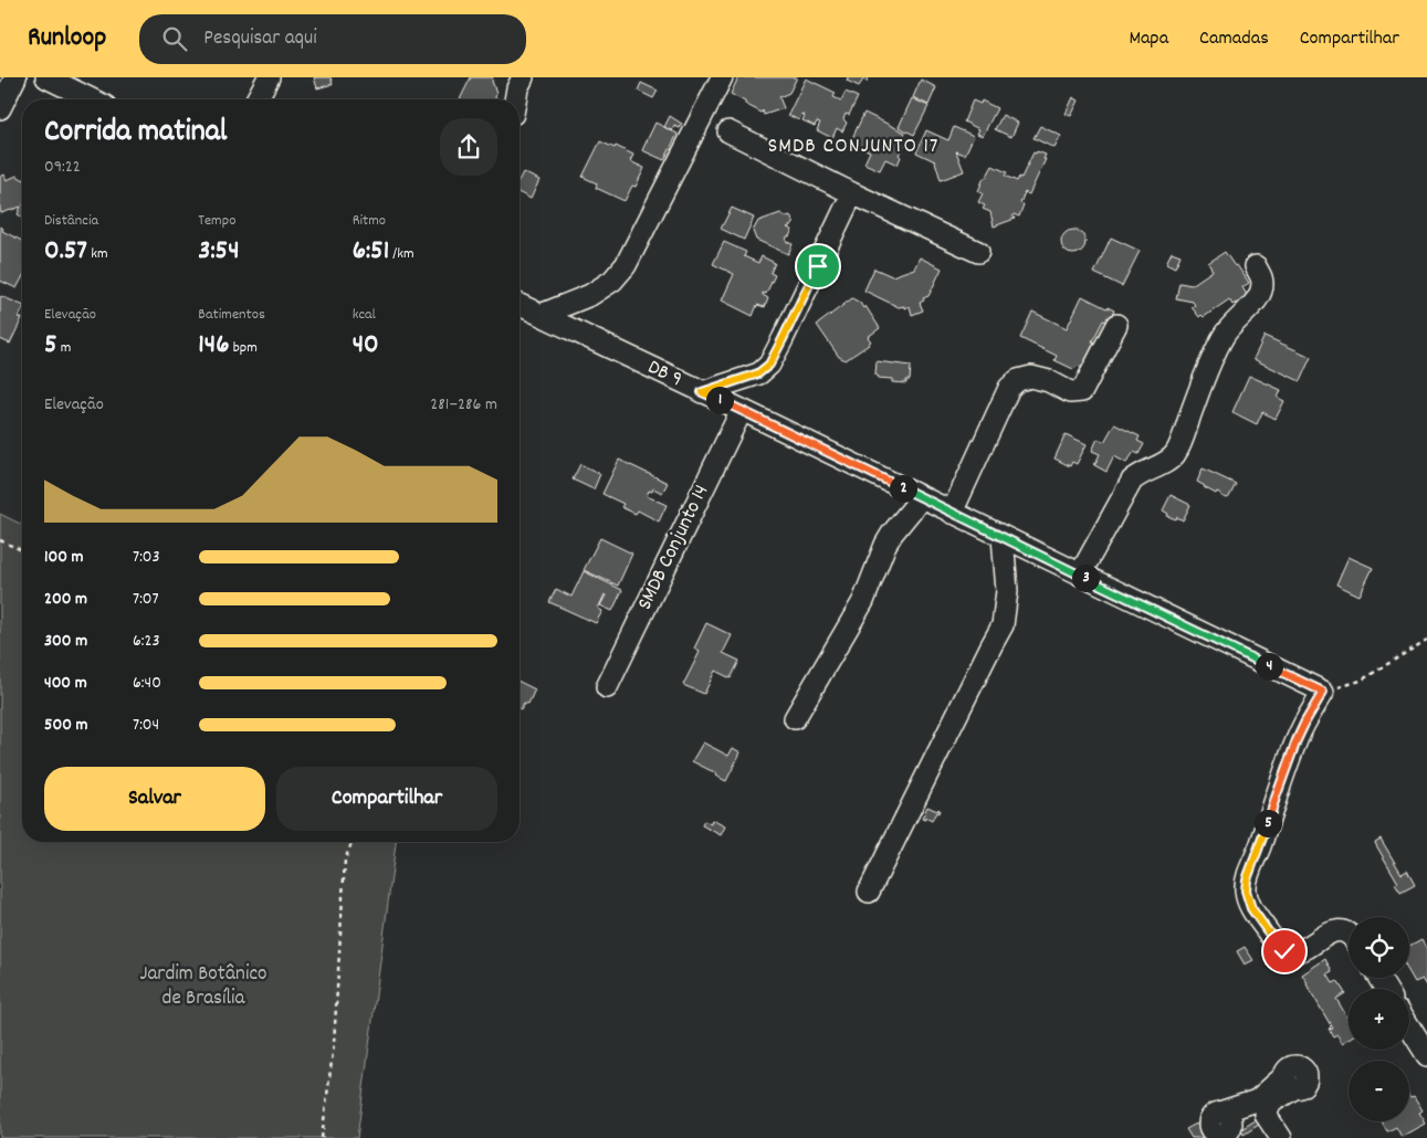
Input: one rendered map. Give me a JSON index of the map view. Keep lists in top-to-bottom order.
{
  "streets": {
    "street": ["DB 9", "SMDB Conjunto 14"]
  },
  "crossings": [
    ["DB 9", "SMDB Conjunto 14"]
  ],
  "districts": ["SMDB CONJUNTO 17"],
  "parks": ["Jardim Botânico de Brasília"],
  "page": {
    "header": "Runloop",
    "search": "Pesquisar aqui",
    "nav": ["Mapa", "Camadas", "Compartilhar"],
    "heading": ["Corrida matinal", "09:22"],
    "stats": [
      ["Distância", "0.57 km"],
      ["Tempo", "3:54"],
      ["Ritmo", "6:51 /km"],
      ["Elevação", "5 m"],
      ["Batimentos", "146 bpm"],
      ["kcal", "40"]
    ],
    "chart": ["Elevação", "281–286 m"],
    "pins": [
      "1",
      "2",
      "3",
      "4",
      "5"
    ],
    "list": [
      {
        "name": "100 m",
        "note": "7:03"
      },
      {
        "name": "200 m",
        "note": "7:07"
      },
      {
        "name": "300 m",
        "note": "6:23"
      },
      {
        "name": "400 m",
        "note": "6:40"
      },
      {
        "name": "500 m",
        "note": "7:04"
      }
    ],
    "buttons": ["Salvar", "Compartilhar"],
    "map_buttons": ["+", "−"]
  }
}
